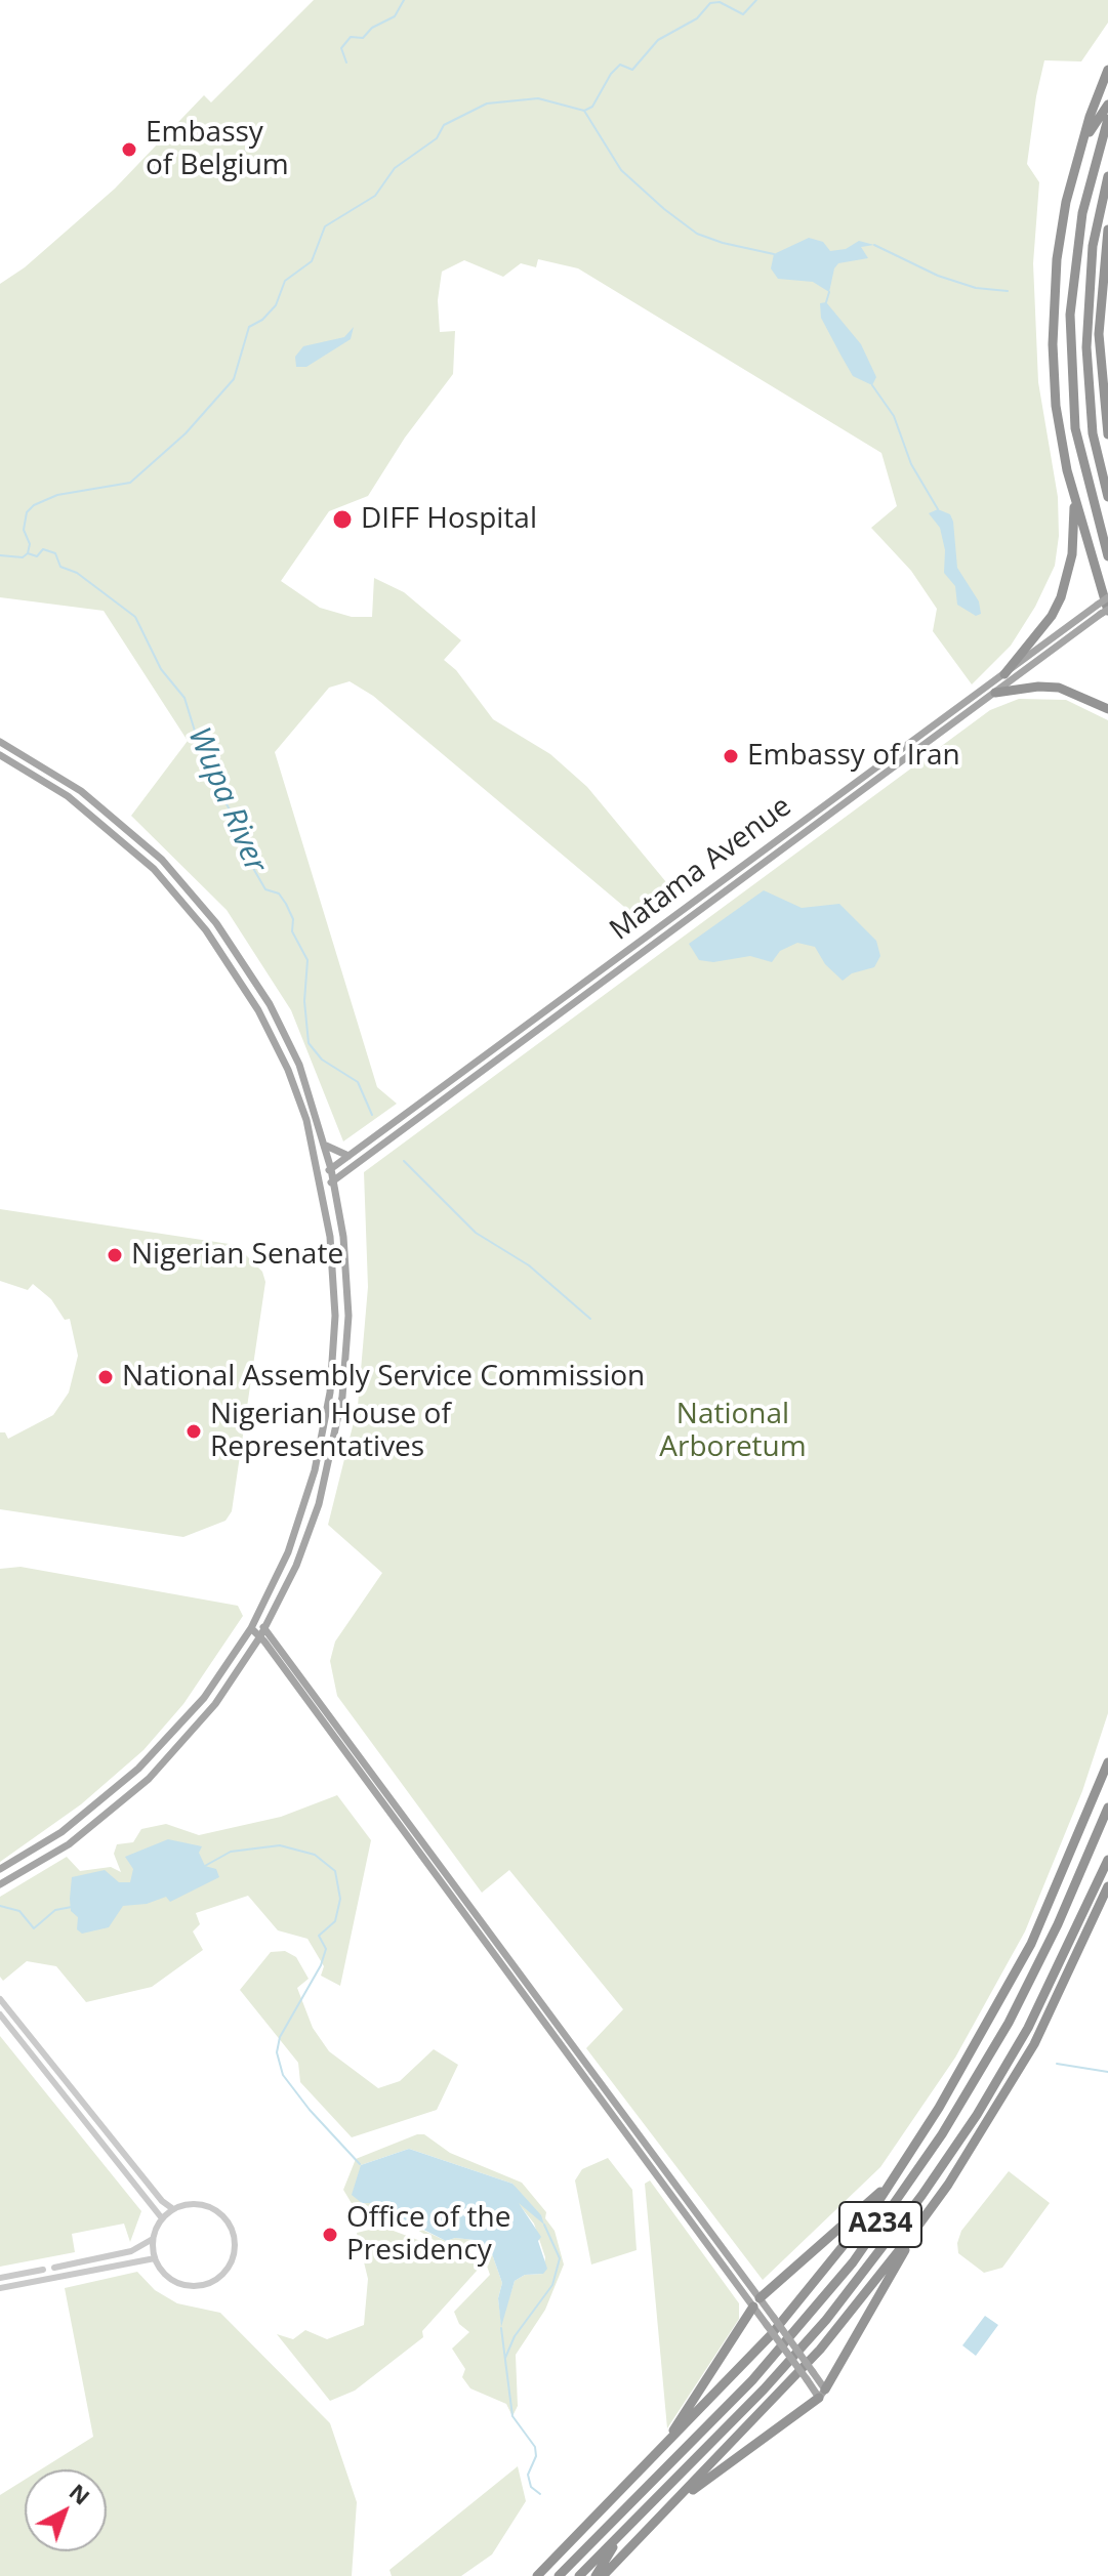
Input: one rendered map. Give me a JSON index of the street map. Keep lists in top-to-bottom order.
{
  "streets": {
    "highway": ["A234"],
    "main road": ["Matama Avenue"]
  },
  "water": ["Wupa River"],
  "parks": ["National Arboretum"],
  "places": [
    "Embassy of Belgium",
    "DIFF Hospital",
    "Embassy of Iran",
    "Nigerian Senate",
    "National Assembly Service Commission",
    "Nigerian House of Representatives",
    "Office of the Presidency"
  ],
  "north": "top right"
}
